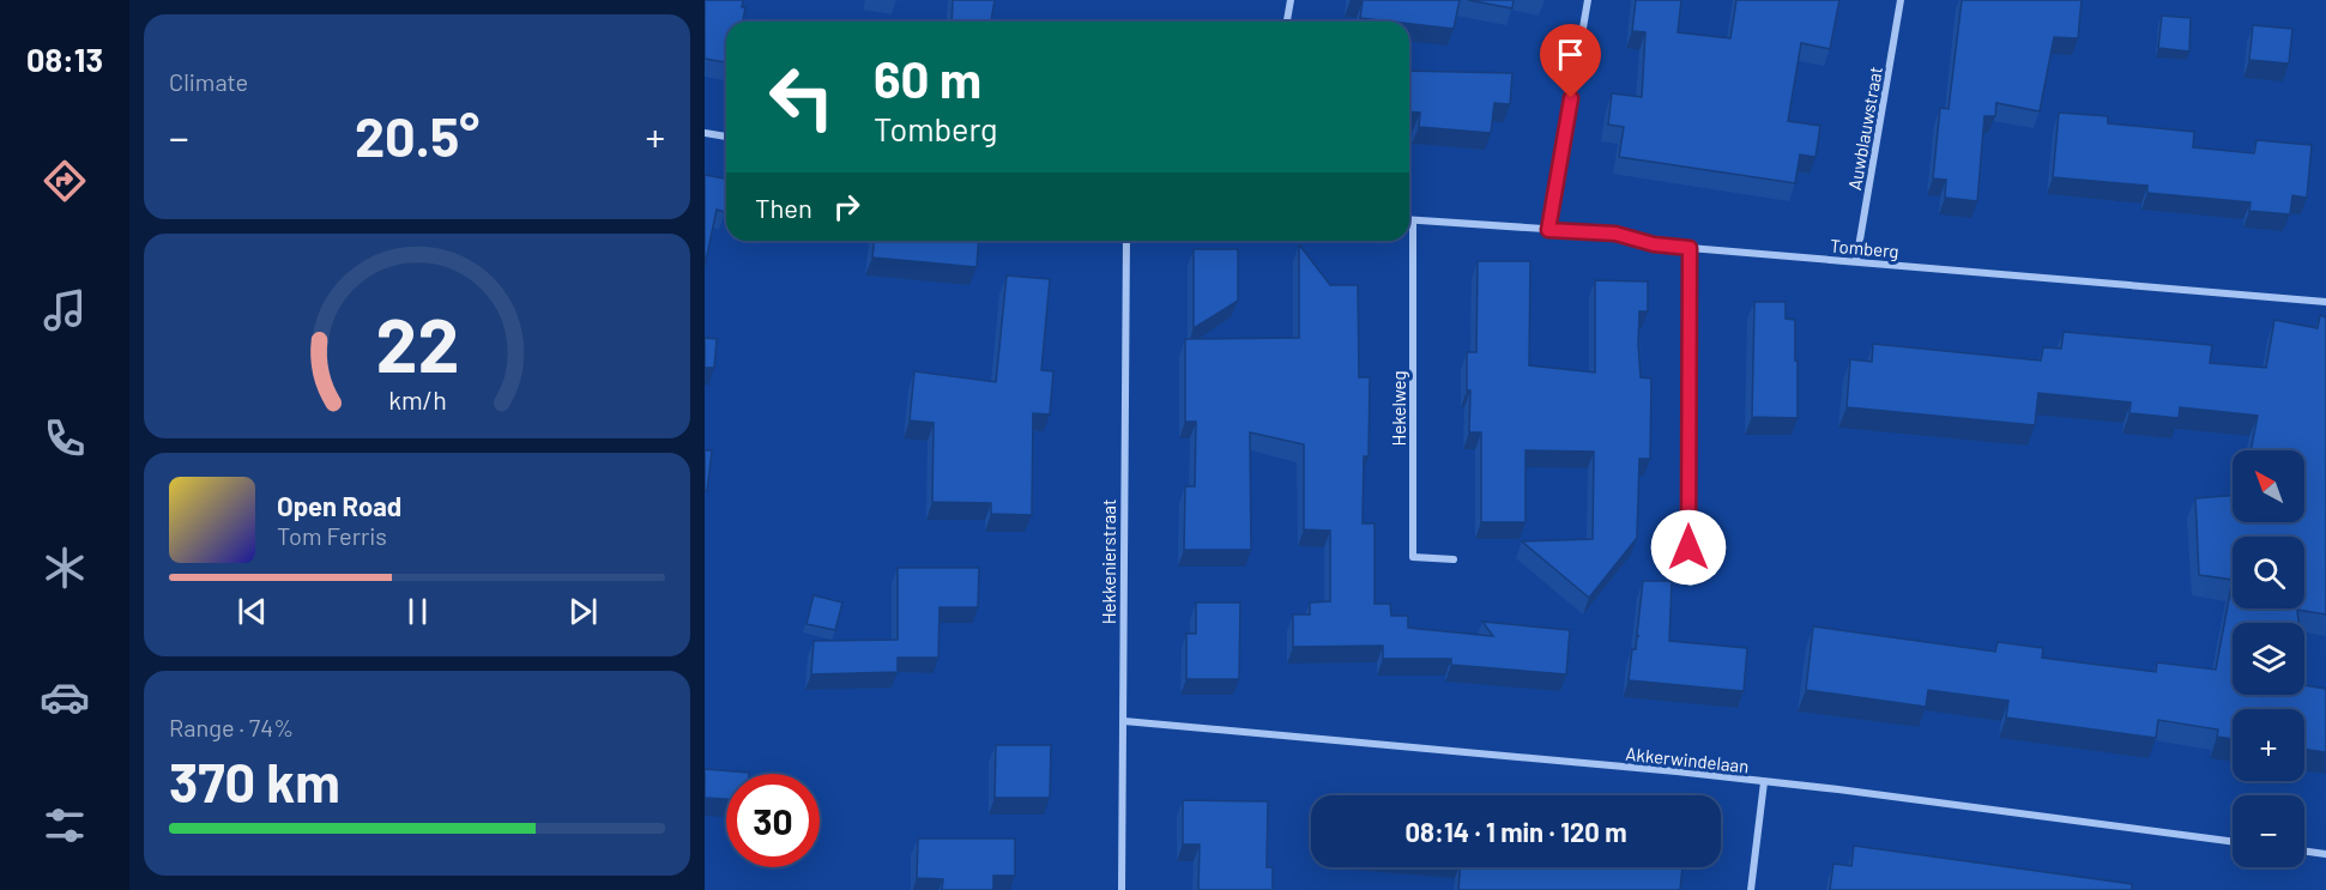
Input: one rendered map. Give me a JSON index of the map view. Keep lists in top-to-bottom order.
{
  "streets": {
    "street": [
      "Auwblauwstraat",
      "Tomberg",
      "Hekelweg",
      "Hekkenierstraat",
      "Akkerwindelaan"
    ]
  },
  "crossings": [
    ["Auwblauwstraat", "Tomberg"],
    ["Tomberg", "Hekelweg"],
    ["Hekkenierstraat", "Akkerwindelaan"]
  ],
  "north": "top left",
  "page": {
    "tabs": "08:13",
    "tile": [
      "Climate",
      ["Range · 74%", "370 km"]
    ],
    "turn": ["60 m", "Tomberg"],
    "heat": ["−", "20.5°", "+"],
    "then": "Then",
    "map_buttons": ["+", "−"],
    "song": ["Open Road", "Tom Ferris"],
    "limit": "30",
    "trip": "08:14 · 1 min · 120 m",
    "gauge": ["22", "km/h"]
  }
}
